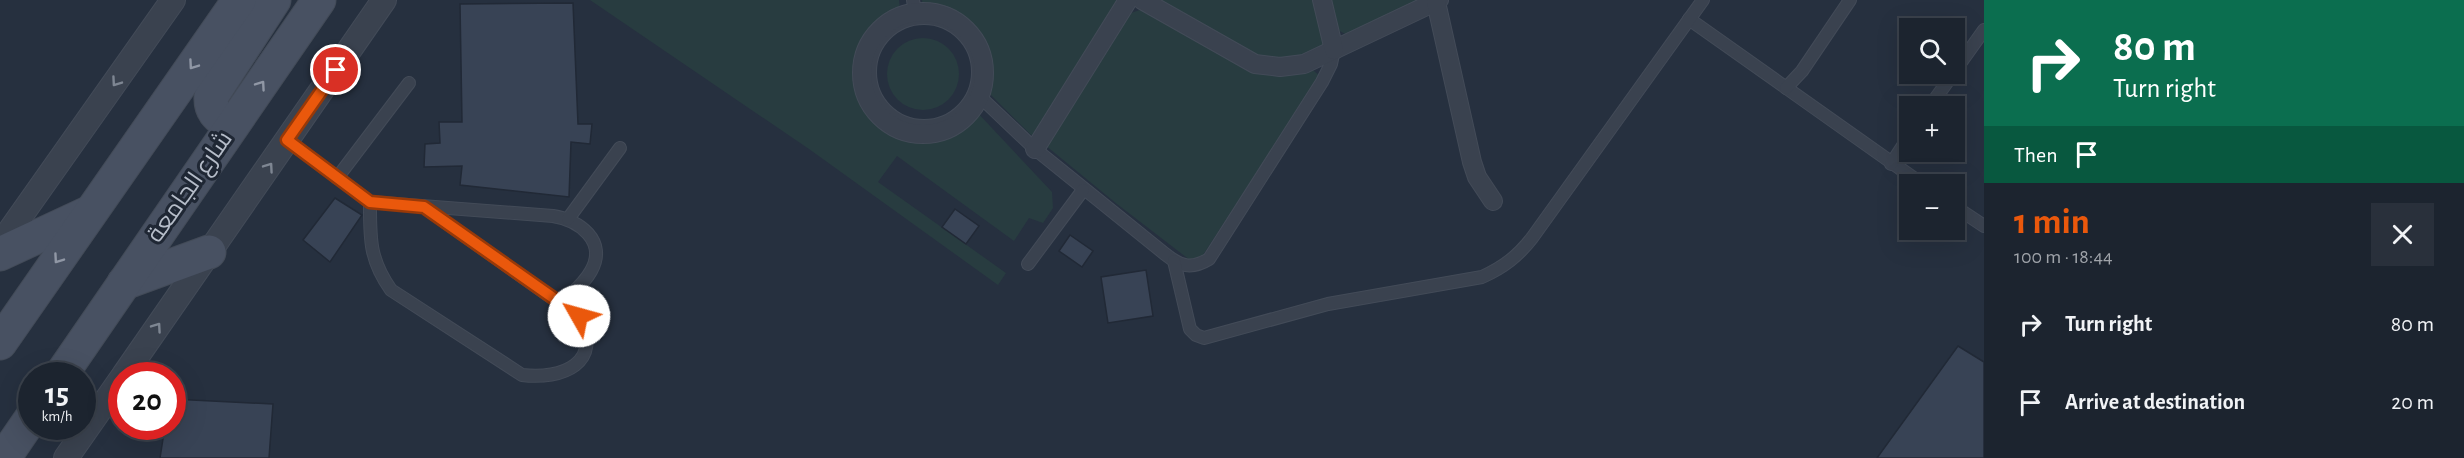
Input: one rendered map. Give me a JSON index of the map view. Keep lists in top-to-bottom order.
{
  "streets": {
    "main road": ["شارع الجامعة"]
  },
  "page": {
    "turn": ["80 m", "Turn right"],
    "map_buttons": ["+", "−"],
    "then": "Then",
    "heading": ["1 min", "100 m · 18:44"],
    "list": [
      {
        "name": "Turn right",
        "value": "80 m"
      },
      {
        "name": "Arrive at destination",
        "value": "20 m"
      }
    ],
    "speed": "15 km/h",
    "limit": "20"
  }
}
